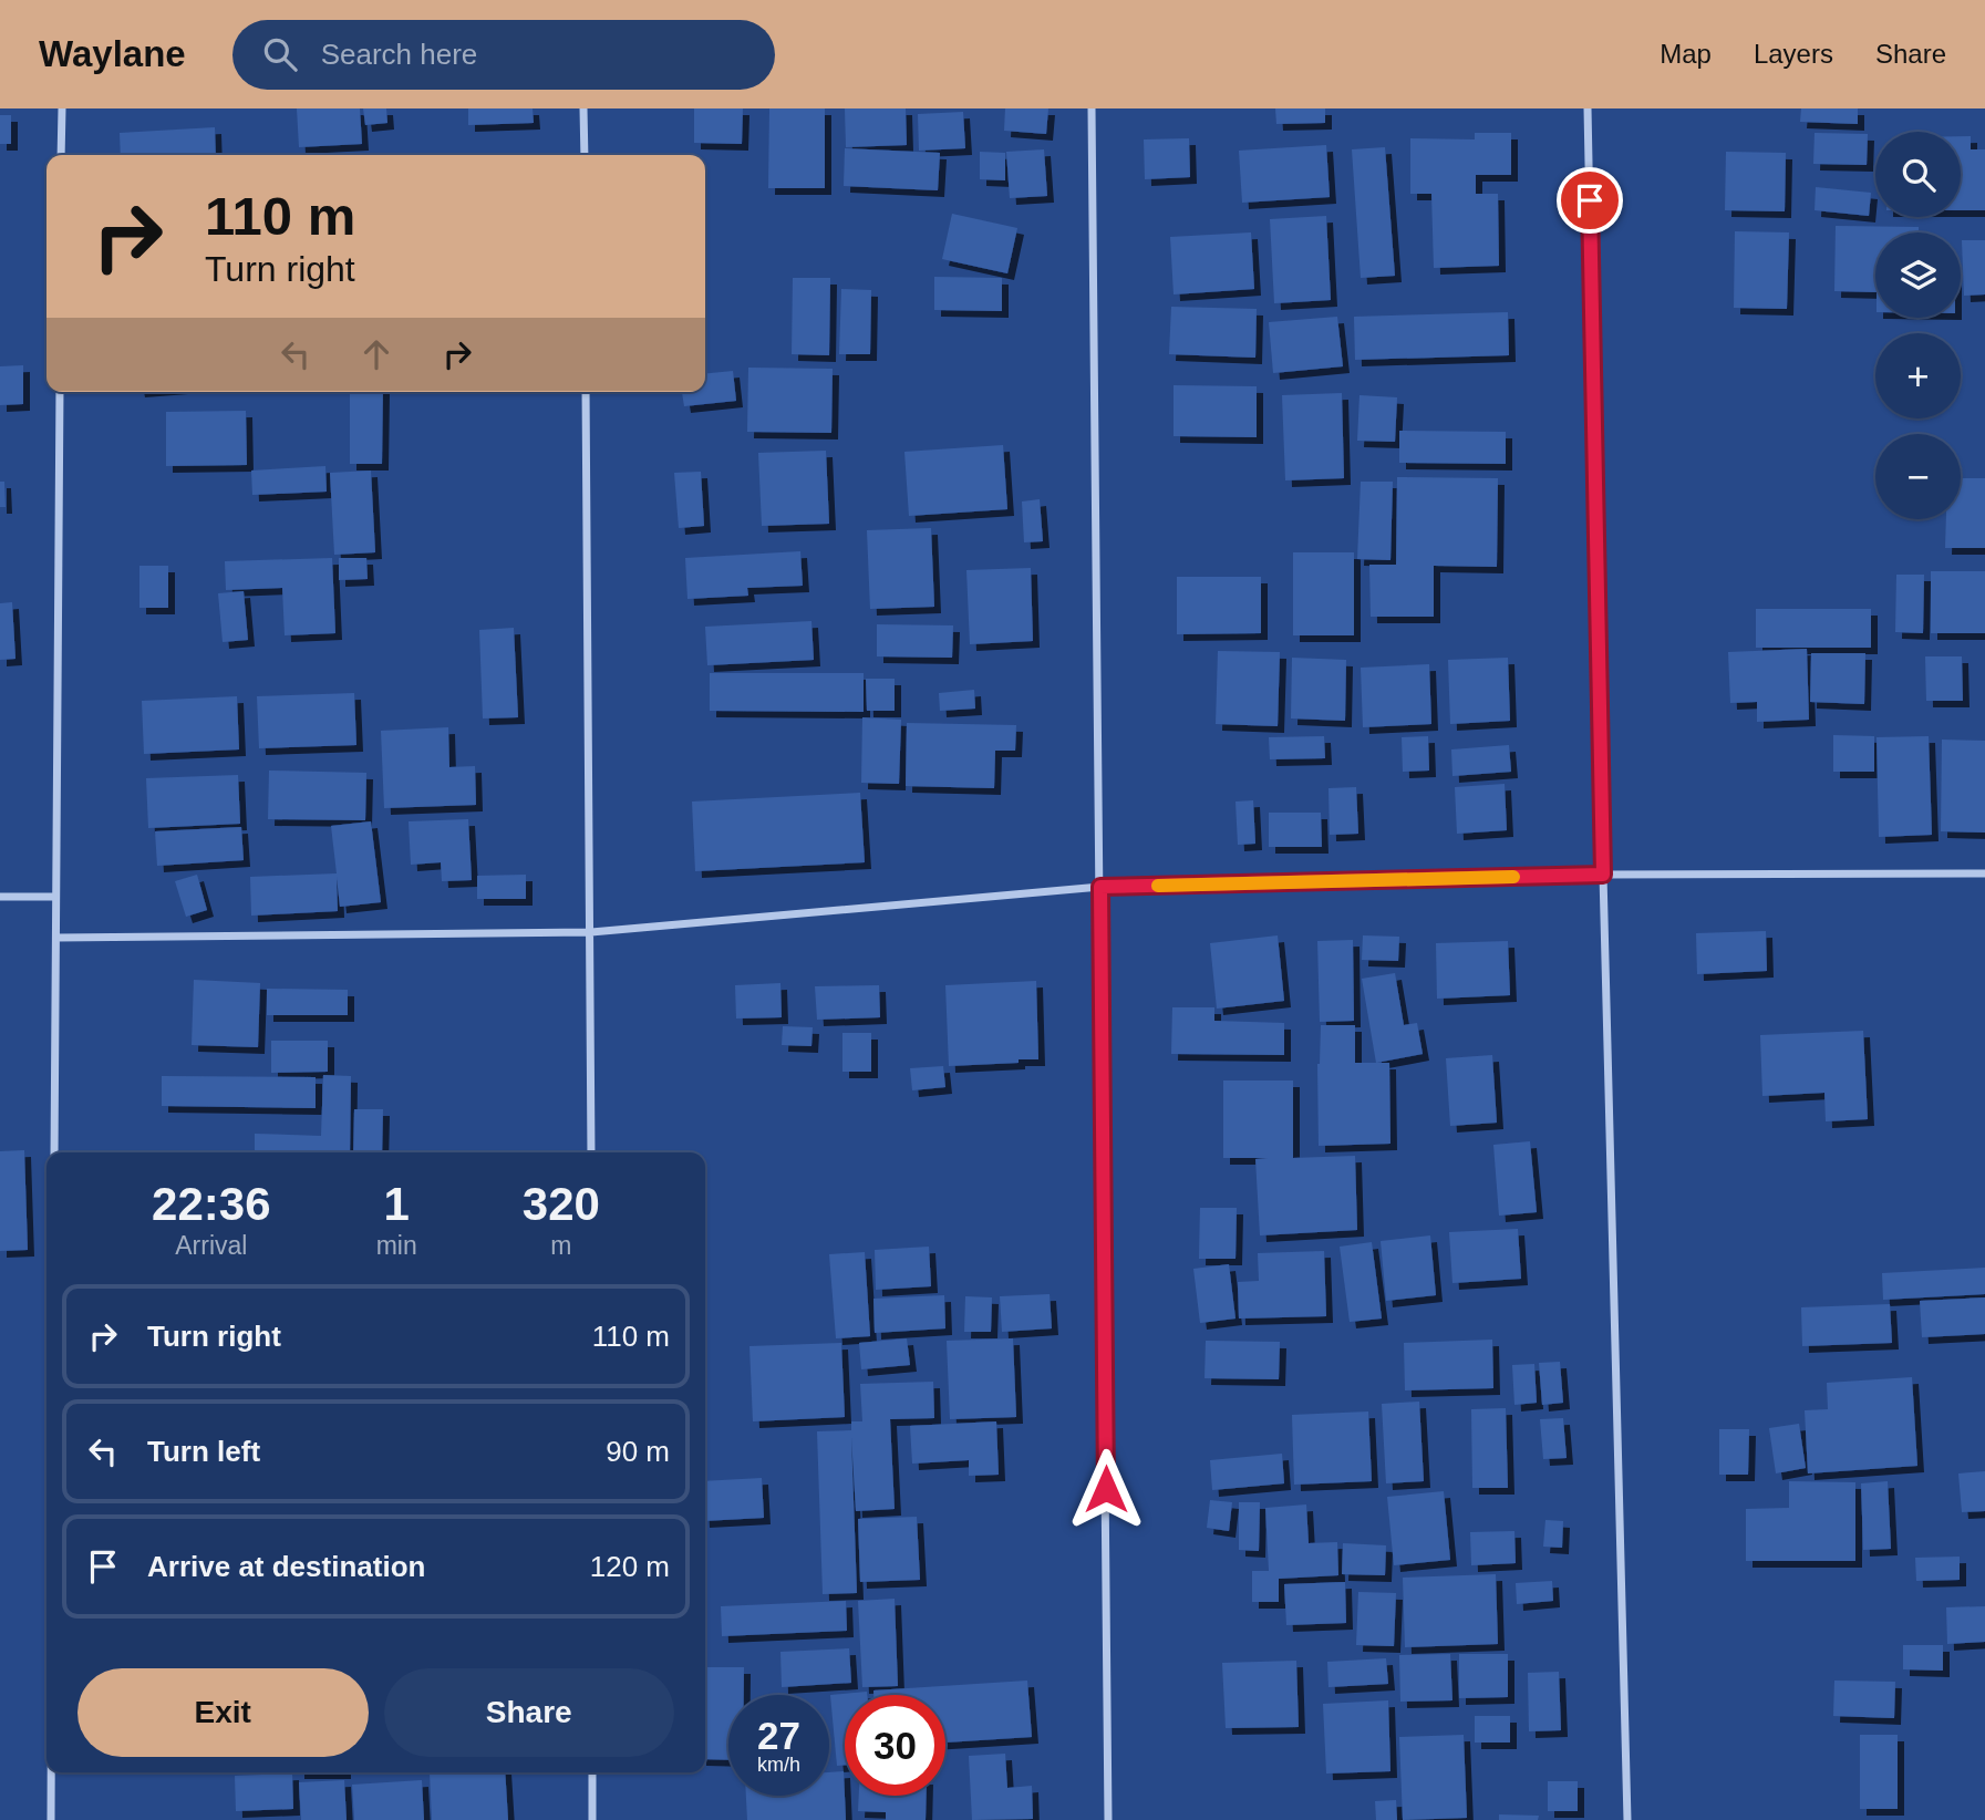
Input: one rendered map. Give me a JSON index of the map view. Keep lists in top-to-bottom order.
{
  "page": {
    "header": "Waylane",
    "search": "Search here",
    "nav": ["Map", "Layers", "Share"],
    "map_buttons": ["+", "−"],
    "turn": ["110 m", "Turn right"],
    "eta": [
      "22:36",
      "Arrival",
      "1",
      "min",
      "320",
      "m"
    ],
    "list": [
      {
        "name": "Turn right",
        "value": "110 m"
      },
      {
        "name": "Turn left",
        "value": "90 m"
      },
      {
        "name": "Arrive at destination",
        "value": "120 m"
      }
    ],
    "buttons": ["Exit", "Share"],
    "speed": "27 km/h",
    "limit": "30"
  }
}
